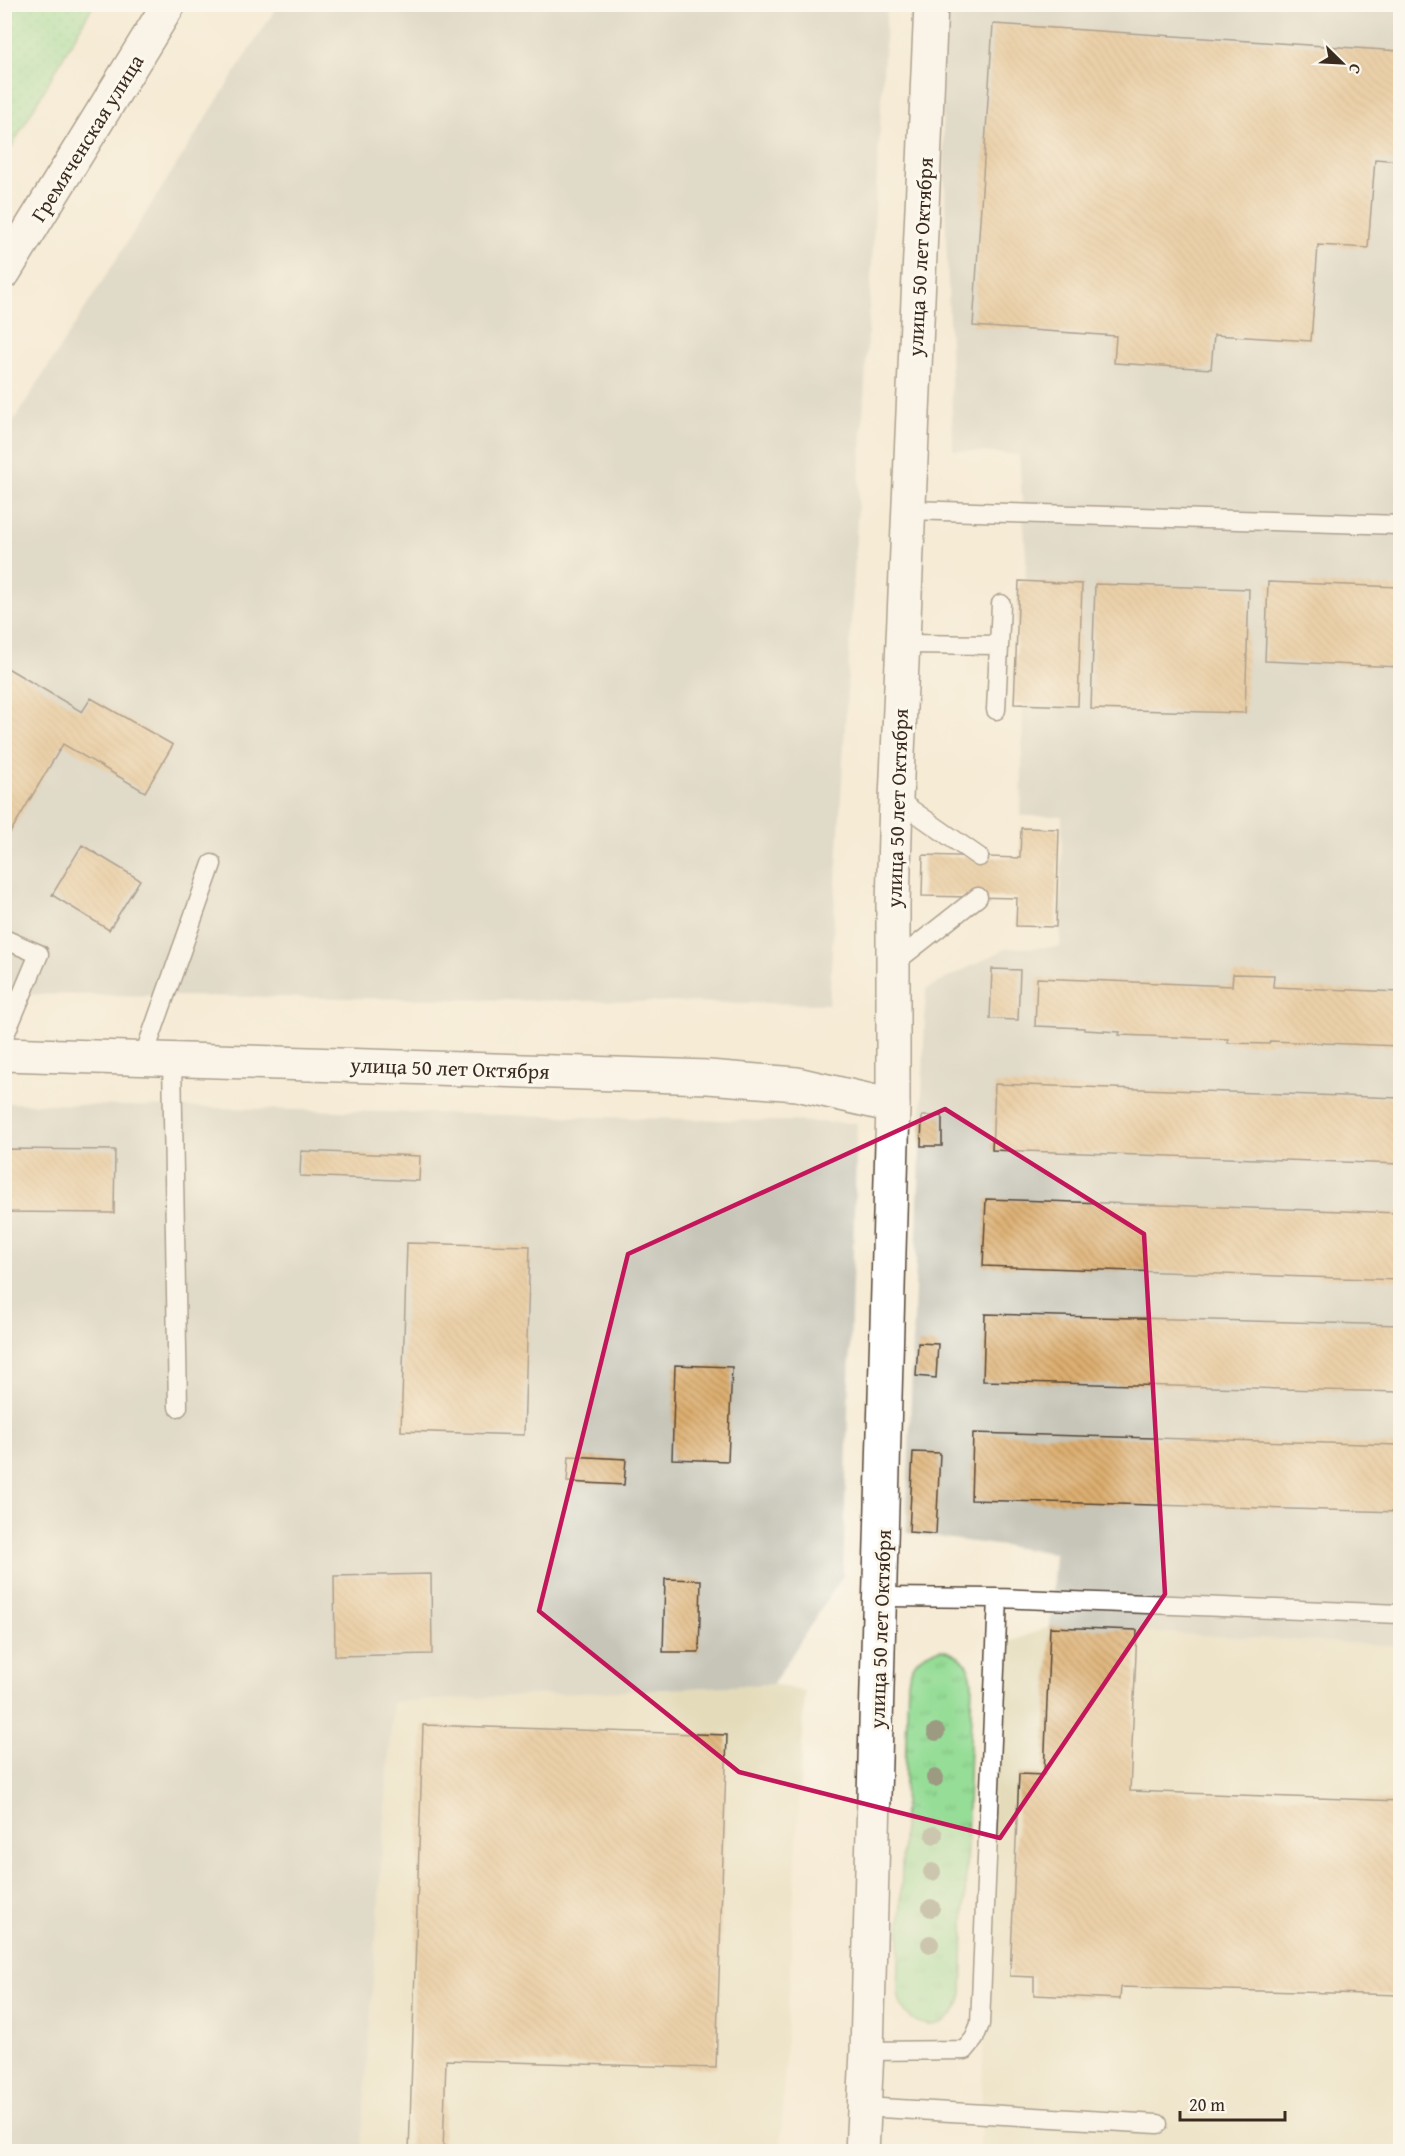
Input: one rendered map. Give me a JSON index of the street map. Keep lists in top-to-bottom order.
{
  "streets": {
    "street": ["Гремяченская улица", "улица 50 лет Октября"]
  },
  "scale_bar": "20 m",
  "north": "bottom right"
}
